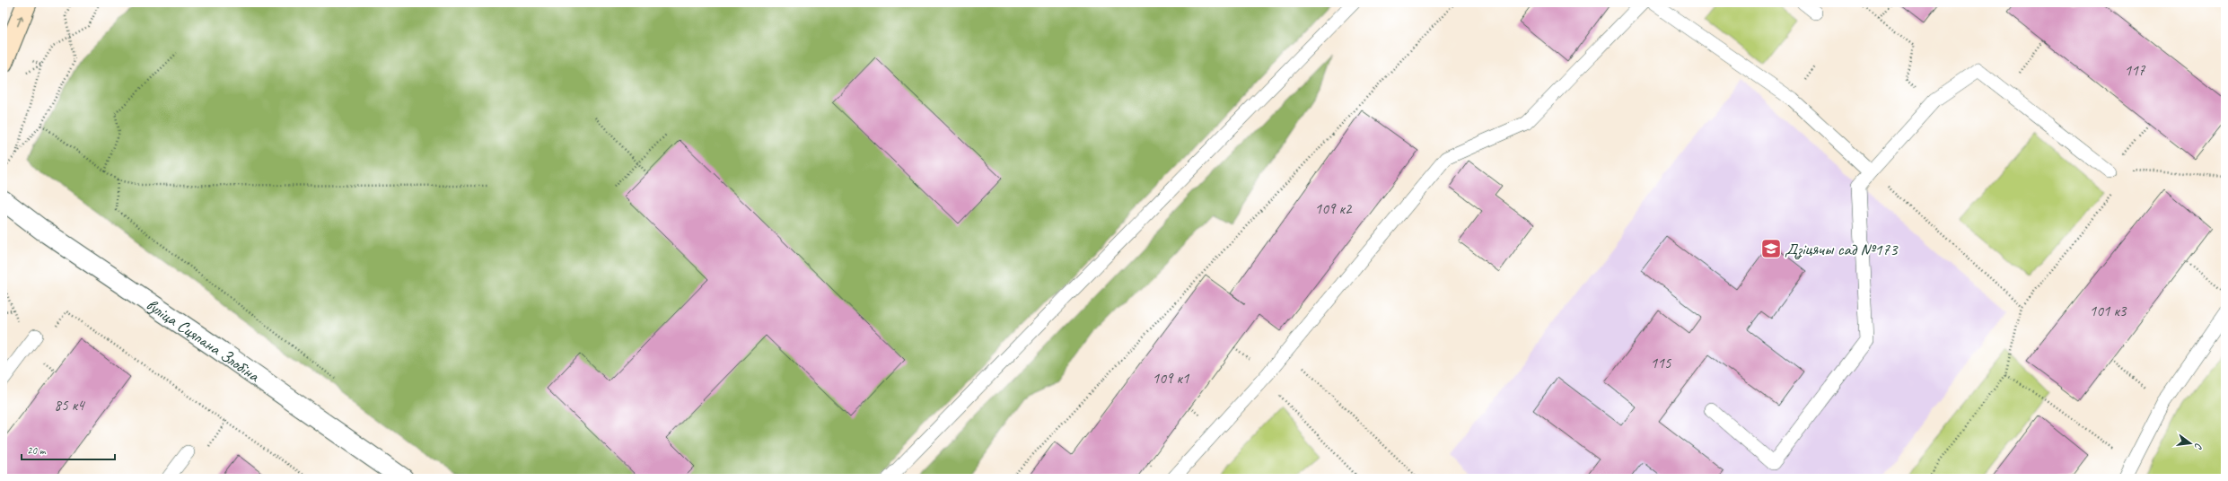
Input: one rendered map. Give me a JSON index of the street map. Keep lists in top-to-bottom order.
{
  "streets": {
    "street": ["вуліца Сцяпана Злобіна"]
  },
  "places": {
    "school or university": ["Дзіцячы сад №173"]
  },
  "house_numbers": [
    "117",
    "109 к2",
    "101 к3",
    "115",
    "109 к1",
    "85 к4"
  ],
  "scale_bar": "20 m",
  "north": "right"
}
